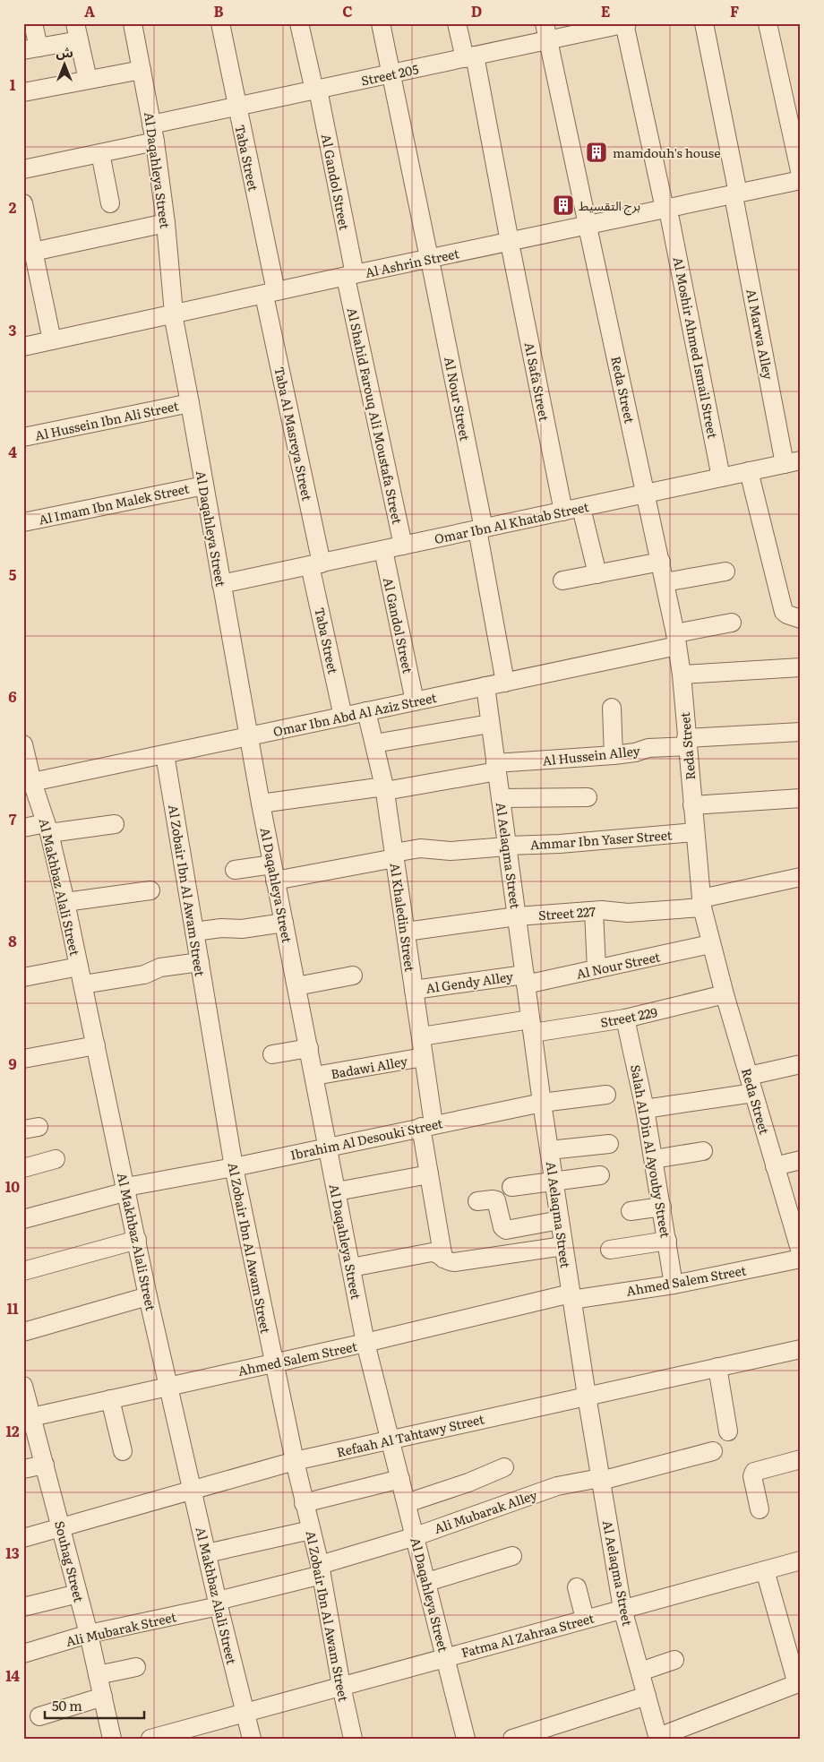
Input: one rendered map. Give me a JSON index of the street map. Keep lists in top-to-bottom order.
{
  "streets": {
    "street": [
      "Street 205",
      "Taba Street",
      "Al Daqahleya Street",
      "Al Gandol Street",
      "Al Ashrin Street",
      "Al Marwa Alley",
      "Al Moshir Ahmed Ismail Street",
      "Al Safa Street",
      "Reda Street",
      "Al Nour Street",
      "Al Shahid Farouq Ali Moustafa Street",
      "Al Hussein Ibn Ali Street",
      "Taba Al Masreya Street",
      "Al Imam Ibn Malek Street",
      "Omar Ibn Al Khatab Street",
      "Omar Ibn Abd Al Aziz Street",
      "Al Hussein Alley",
      "Ammar Ibn Yaser Street",
      "Al Aelaqma Street",
      "Al Makhbaz Alali Street",
      "Al Zobair Ibn Al Awam Street",
      "Street 227",
      "Al Khaledin Street",
      "Al Gendy Alley",
      "Street 229",
      "Badawi Alley",
      "Ibrahim Al Desouki Street",
      "Salah Al Din Al Ayouby Street",
      "Ahmed Salem Street",
      "Refaah Al Tahtawy Street",
      "Ali Mubarak Alley",
      "Souhag Street",
      "Ali Mubarak Street",
      "Fatma Al Zahraa Street"
    ]
  },
  "crossings": [
    ["Street 205", "Taba Street"],
    ["Street 205", "Al Daqahleya Street"],
    ["Street 205", "Al Gandol Street"],
    ["Street 205", "Al Moshir Ahmed Ismail Street"],
    ["Street 205", "Al Safa Street"],
    ["Street 205", "Reda Street"],
    ["Street 205", "Al Nour Street"],
    ["Taba Street", "Al Ashrin Street"],
    ["Taba Street", "Taba Al Masreya Street"],
    ["Taba Street", "Omar Ibn Al Khatab Street"],
    ["Taba Street", "Omar Ibn Abd Al Aziz Street"],
    ["Al Daqahleya Street", "Al Ashrin Street"],
    ["Al Daqahleya Street", "Al Hussein Ibn Ali Street"],
    ["Al Daqahleya Street", "Al Imam Ibn Malek Street"],
    ["Al Daqahleya Street", "Omar Ibn Al Khatab Street"],
    ["Al Daqahleya Street", "Omar Ibn Abd Al Aziz Street"],
    ["Al Daqahleya Street", "Al Hussein Alley"],
    ["Al Daqahleya Street", "Ammar Ibn Yaser Street"],
    ["Al Daqahleya Street", "Badawi Alley"],
    ["Al Daqahleya Street", "Ibrahim Al Desouki Street"],
    ["Al Daqahleya Street", "Ahmed Salem Street"],
    ["Al Daqahleya Street", "Refaah Al Tahtawy Street"],
    ["Al Daqahleya Street", "Ali Mubarak Alley"],
    ["Al Daqahleya Street", "Fatma Al Zahraa Street"],
    ["Al Gandol Street", "Al Ashrin Street"],
    ["Al Gandol Street", "Al Shahid Farouq Ali Moustafa Street"],
    ["Al Gandol Street", "Omar Ibn Al Khatab Street"],
    ["Al Gandol Street", "Omar Ibn Abd Al Aziz Street"],
    ["Al Ashrin Street", "Al Marwa Alley"],
    ["Al Ashrin Street", "Al Moshir Ahmed Ismail Street"],
    ["Al Ashrin Street", "Al Safa Street"],
    ["Al Ashrin Street", "Reda Street"],
    ["Al Ashrin Street", "Al Nour Street"],
    ["Al Ashrin Street", "Al Shahid Farouq Ali Moustafa Street"],
    ["Al Ashrin Street", "Taba Al Masreya Street"],
    ["Al Marwa Alley", "Omar Ibn Al Khatab Street"],
    ["Al Moshir Ahmed Ismail Street", "Omar Ibn Al Khatab Street"],
    ["Al Safa Street", "Omar Ibn Al Khatab Street"],
    ["Reda Street", "Al Nour Street"],
    ["Reda Street", "Omar Ibn Al Khatab Street"],
    ["Reda Street", "Omar Ibn Abd Al Aziz Street"],
    ["Reda Street", "Al Hussein Alley"],
    ["Reda Street", "Ammar Ibn Yaser Street"],
    ["Reda Street", "Street 227"],
    ["Reda Street", "Street 229"],
    ["Al Nour Street", "Omar Ibn Al Khatab Street"],
    ["Al Nour Street", "Omar Ibn Abd Al Aziz Street"],
    ["Al Nour Street", "Al Aelaqma Street"],
    ["Al Nour Street", "Al Gendy Alley"],
    ["Al Shahid Farouq Ali Moustafa Street", "Omar Ibn Al Khatab Street"],
    ["Taba Al Masreya Street", "Omar Ibn Al Khatab Street"],
    ["Omar Ibn Abd Al Aziz Street", "Al Aelaqma Street"],
    ["Omar Ibn Abd Al Aziz Street", "Al Makhbaz Alali Street"],
    ["Omar Ibn Abd Al Aziz Street", "Al Zobair Ibn Al Awam Street"],
    ["Omar Ibn Abd Al Aziz Street", "Al Khaledin Street"],
    ["Al Hussein Alley", "Al Aelaqma Street"],
    ["Al Hussein Alley", "Al Khaledin Street"],
    ["Ammar Ibn Yaser Street", "Al Aelaqma Street"],
    ["Ammar Ibn Yaser Street", "Al Khaledin Street"],
    ["Al Aelaqma Street", "Street 227"],
    ["Al Aelaqma Street", "Al Gendy Alley"],
    ["Al Aelaqma Street", "Street 229"],
    ["Al Aelaqma Street", "Ibrahim Al Desouki Street"],
    ["Al Aelaqma Street", "Ahmed Salem Street"],
    ["Al Aelaqma Street", "Refaah Al Tahtawy Street"],
    ["Al Aelaqma Street", "Ali Mubarak Alley"],
    ["Al Aelaqma Street", "Fatma Al Zahraa Street"],
    ["Al Makhbaz Alali Street", "Ibrahim Al Desouki Street"],
    ["Al Makhbaz Alali Street", "Ahmed Salem Street"],
    ["Al Makhbaz Alali Street", "Refaah Al Tahtawy Street"],
    ["Al Makhbaz Alali Street", "Ali Mubarak Street"],
    ["Al Makhbaz Alali Street", "Fatma Al Zahraa Street"],
    ["Al Zobair Ibn Al Awam Street", "Ibrahim Al Desouki Street"],
    ["Al Zobair Ibn Al Awam Street", "Ahmed Salem Street"],
    ["Al Zobair Ibn Al Awam Street", "Refaah Al Tahtawy Street"],
    ["Al Zobair Ibn Al Awam Street", "Ali Mubarak Alley"],
    ["Al Zobair Ibn Al Awam Street", "Ali Mubarak Street"],
    ["Al Zobair Ibn Al Awam Street", "Fatma Al Zahraa Street"],
    ["Street 227", "Al Khaledin Street"],
    ["Al Khaledin Street", "Al Gendy Alley"],
    ["Al Khaledin Street", "Street 229"],
    ["Al Khaledin Street", "Badawi Alley"],
    ["Al Khaledin Street", "Ibrahim Al Desouki Street"],
    ["Street 229", "Salah Al Din Al Ayouby Street"],
    ["Salah Al Din Al Ayouby Street", "Ahmed Salem Street"],
    ["Ahmed Salem Street", "Souhag Street"],
    ["Refaah Al Tahtawy Street", "Souhag Street"],
    ["Ali Mubarak Alley", "Ali Mubarak Street"],
    ["Souhag Street", "Ali Mubarak Street"]
  ],
  "places": {
    "building": ["mamdouh's house", "برج التقسيط"]
  },
  "scale_bar": "50 m",
  "north": "top",
  "grid": {
    "columns": [
      "A",
      "B",
      "C",
      "D",
      "E",
      "F"
    ],
    "rows": [
      "1",
      "2",
      "3",
      "4",
      "5",
      "6",
      "7",
      "8",
      "9",
      "10",
      "11",
      "12",
      "13",
      "14"
    ]
  }
}
